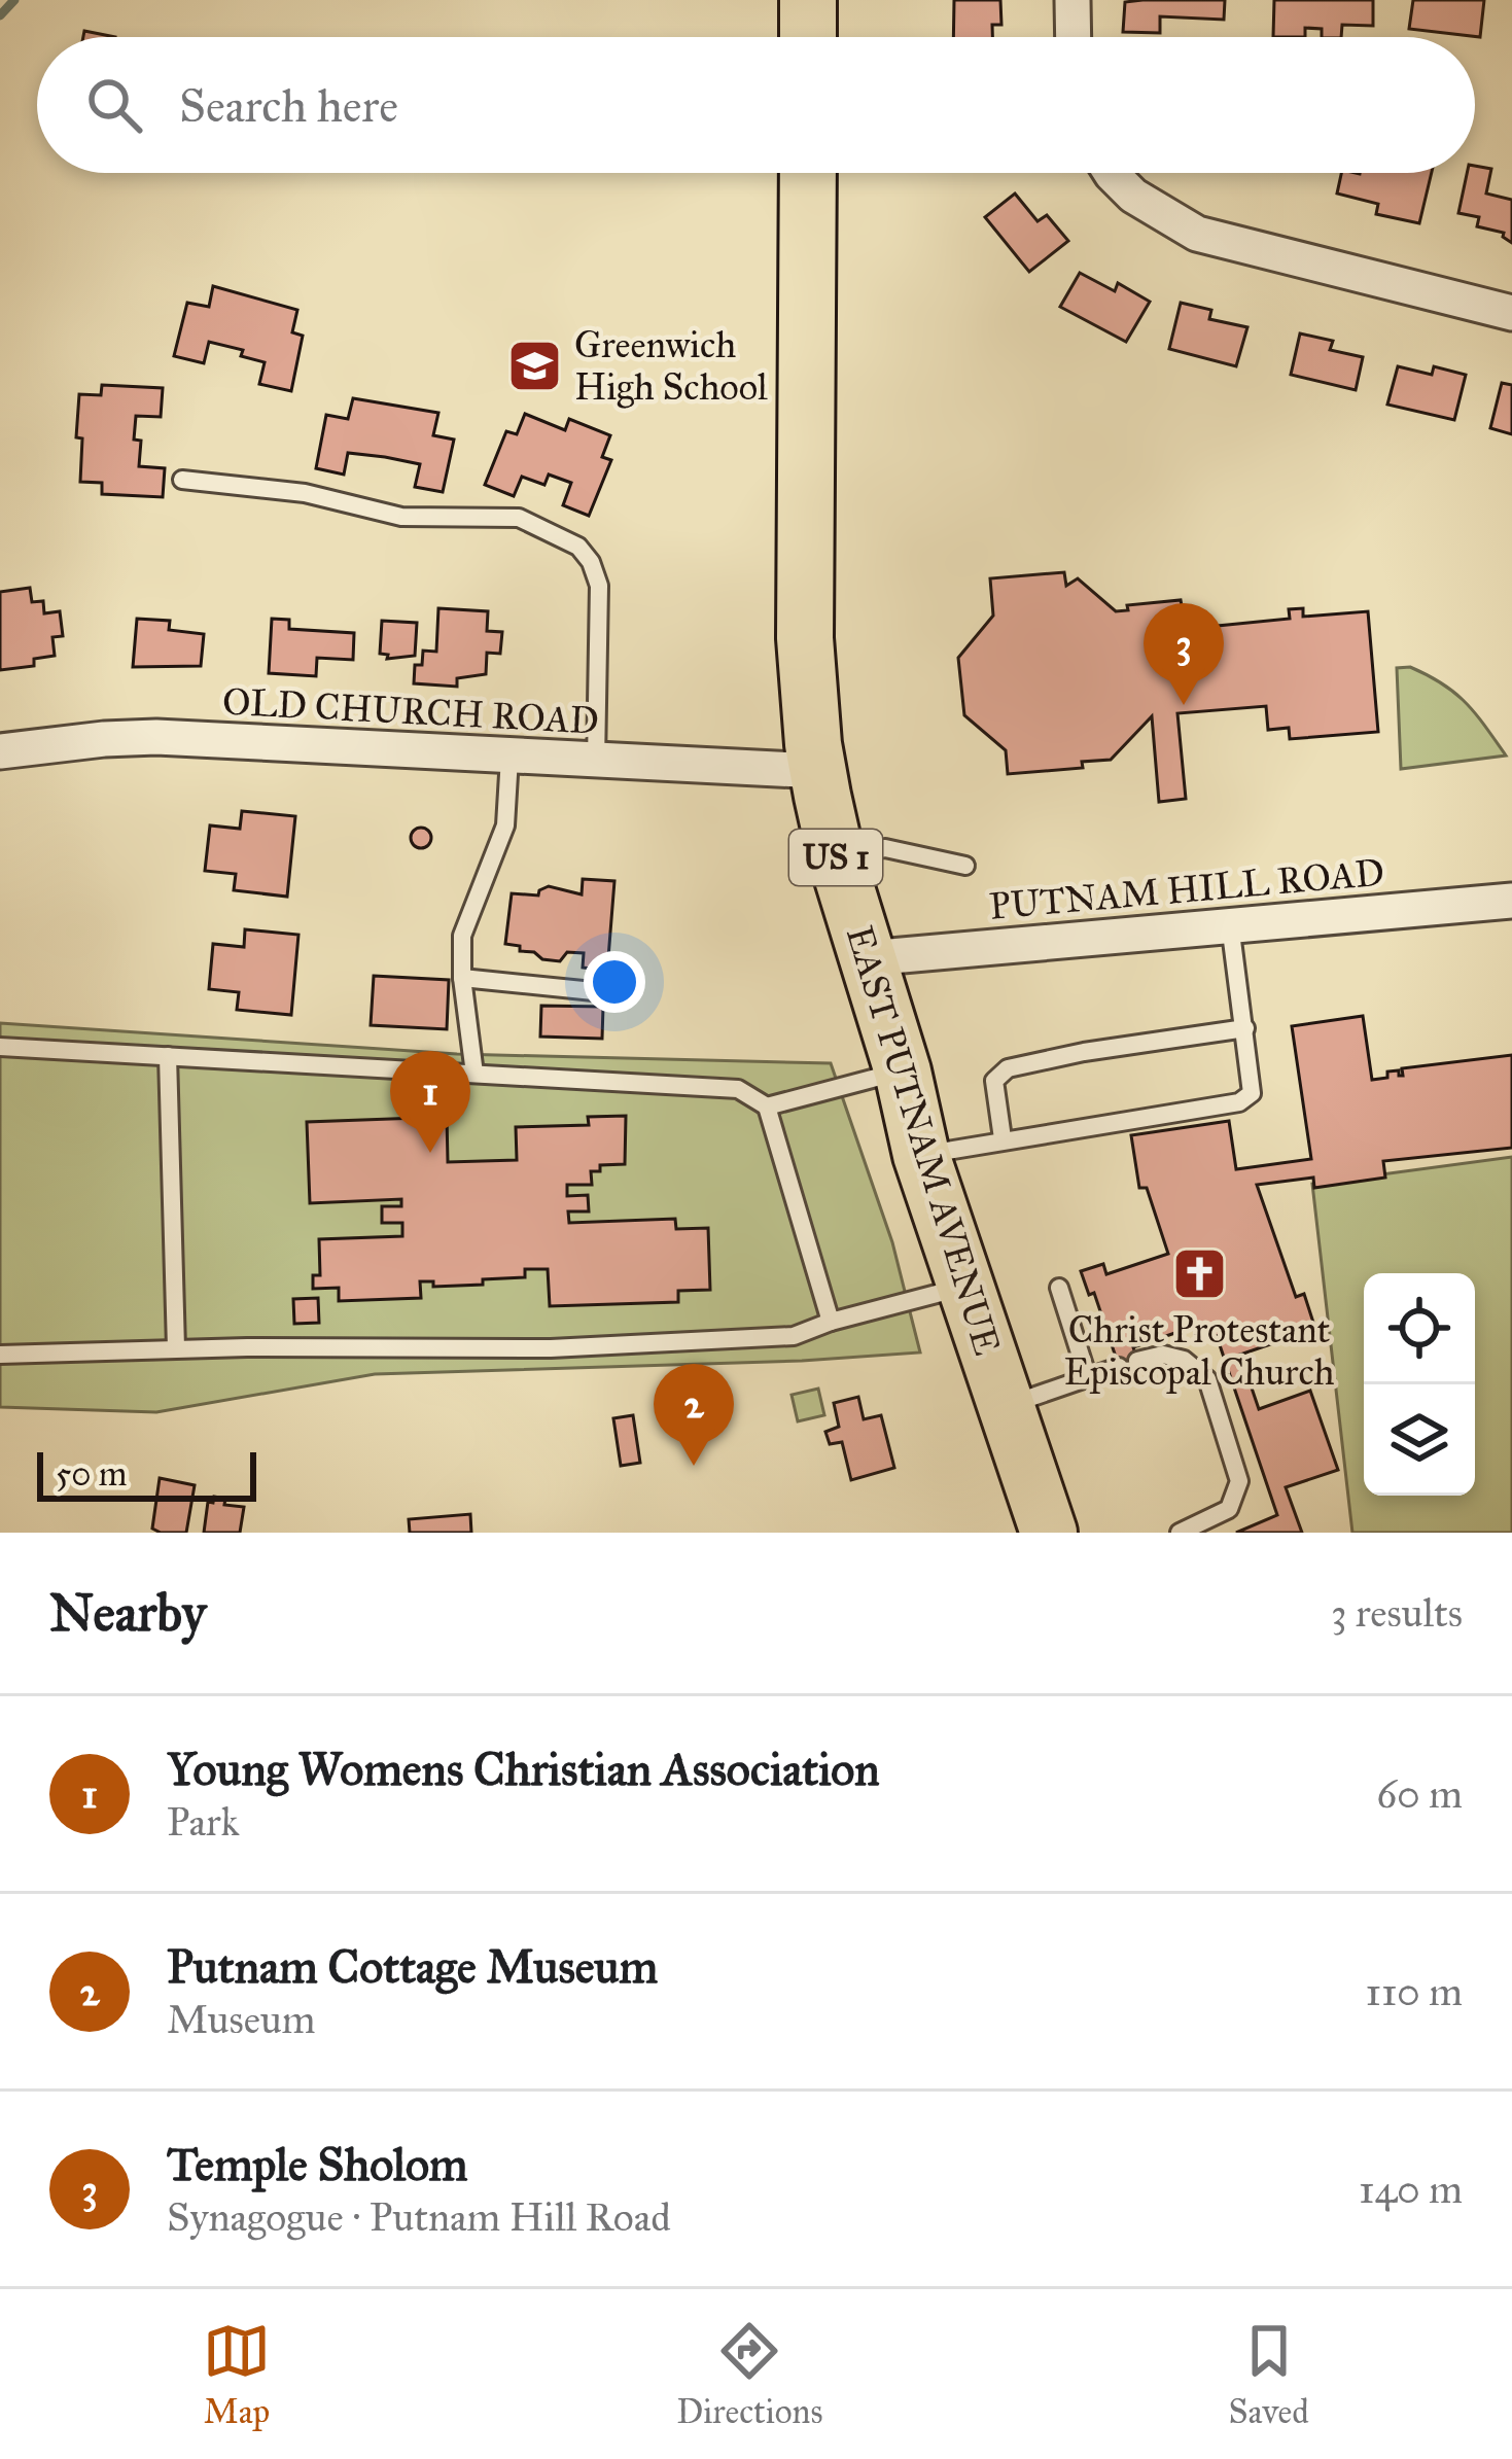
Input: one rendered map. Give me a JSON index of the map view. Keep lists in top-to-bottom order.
{
  "streets": {
    "main road": ["US 1", "EAST PUTNAM AVENUE"],
    "street": ["OLD CHURCH ROAD", "PUTNAM HILL ROAD"]
  },
  "crossings": [
    ["OLD CHURCH ROAD", "EAST PUTNAM AVENUE"],
    ["PUTNAM HILL ROAD", "EAST PUTNAM AVENUE"]
  ],
  "places": {
    "school or university": ["Greenwich High School"],
    "church": ["Christ Protestant Episcopal Church"]
  },
  "scale_bar": "50 m",
  "page": {
    "search": "Search here",
    "pins": ["3", "1", "2"],
    "scale": "50 m",
    "heading": ["Nearby", "3 results"],
    "list": [
      {
        "mark": "1",
        "name": "Young Womens Christian Association",
        "note": "Park",
        "value": "60 m"
      },
      {
        "mark": "2",
        "name": "Putnam Cottage Museum",
        "note": "Museum",
        "value": "110 m"
      },
      {
        "mark": "3",
        "name": "Temple Sholom",
        "note": "Synagogue · Putnam Hill Road",
        "value": "140 m"
      }
    ],
    "nav": ["Map", "Directions", "Saved"]
  }
}
